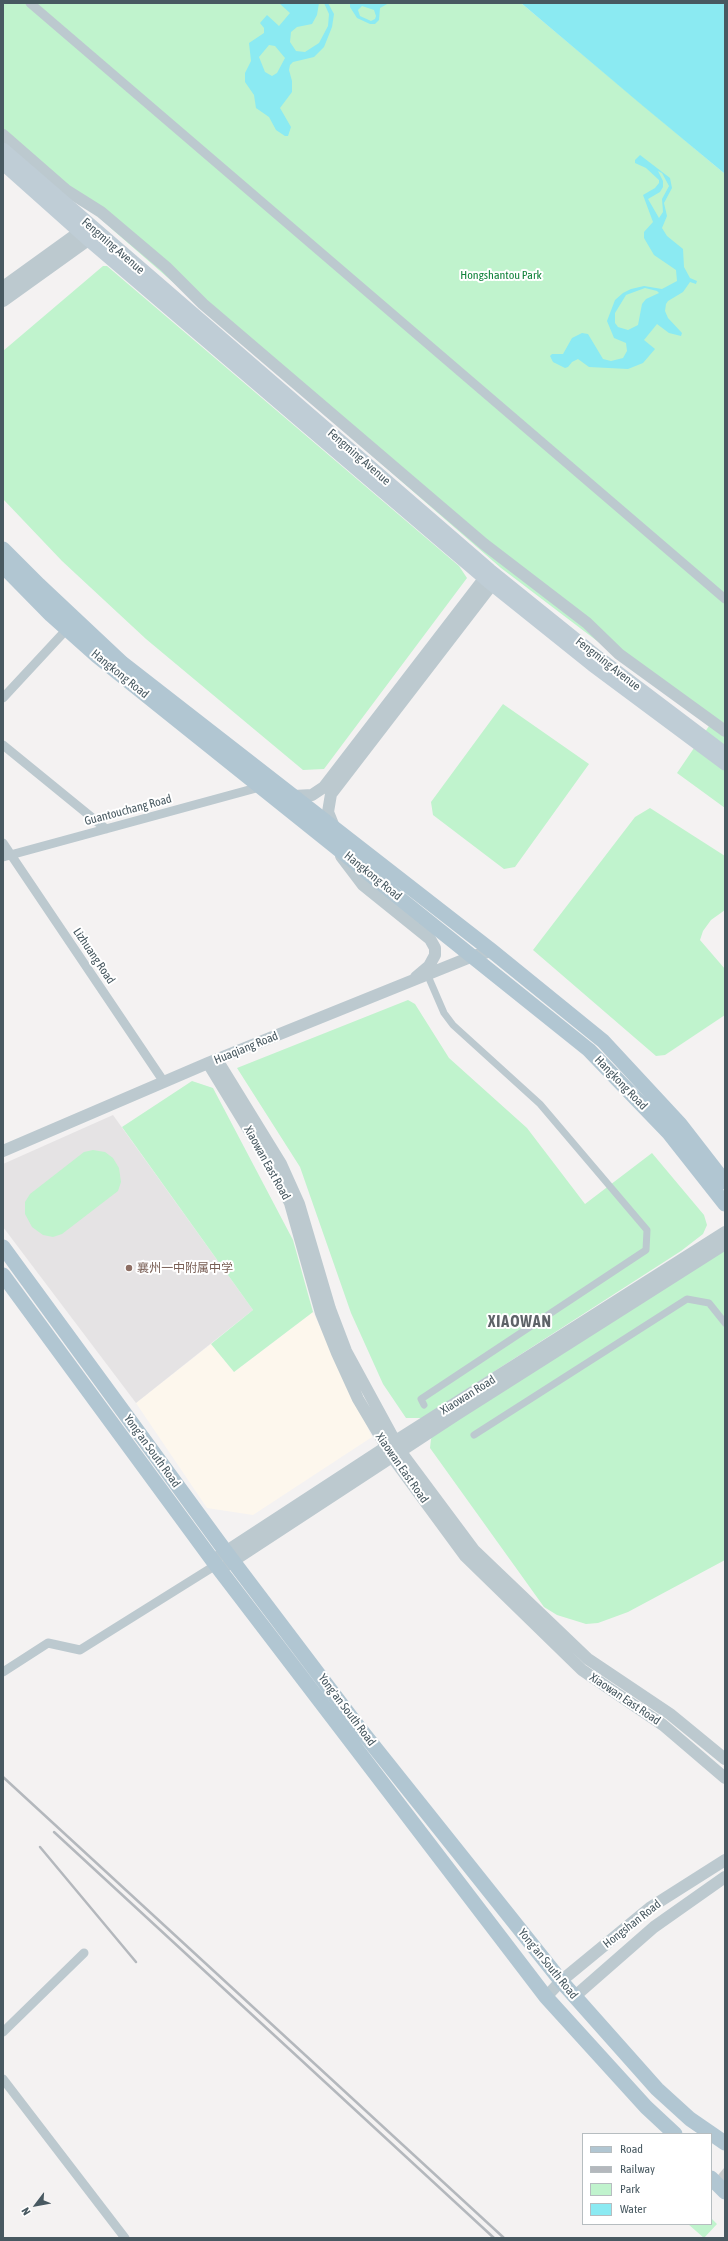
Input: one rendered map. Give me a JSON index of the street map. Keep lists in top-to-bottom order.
{
  "streets": {
    "main road": ["Fengming Avenue", "Hangkong Road", "Yong'an South Road"],
    "street": [
      "Guantouchang Road",
      "Lizhuang Road",
      "Huaqiang Road",
      "Xiaowan East Road",
      "Xiaowan Road",
      "Hongshan Road"
    ]
  },
  "crossings": [
    ["Hangkong Road", "Guantouchang Road"],
    ["Hangkong Road", "Huaqiang Road"],
    ["Guantouchang Road", "Lizhuang Road"],
    ["Lizhuang Road", "Huaqiang Road"],
    ["Huaqiang Road", "Xiaowan East Road"],
    ["Xiaowan East Road", "Xiaowan Road"],
    ["Xiaowan Road", "Yong'an South Road"],
    ["Yong'an South Road", "Hongshan Road"]
  ],
  "districts": ["XIAOWAN"],
  "parks": ["Hongshantou Park"],
  "places": ["襄州一中附属中学"],
  "legend": [
    "Road",
    "Railway",
    "Park",
    "Water"
  ],
  "north": "bottom left"
}
